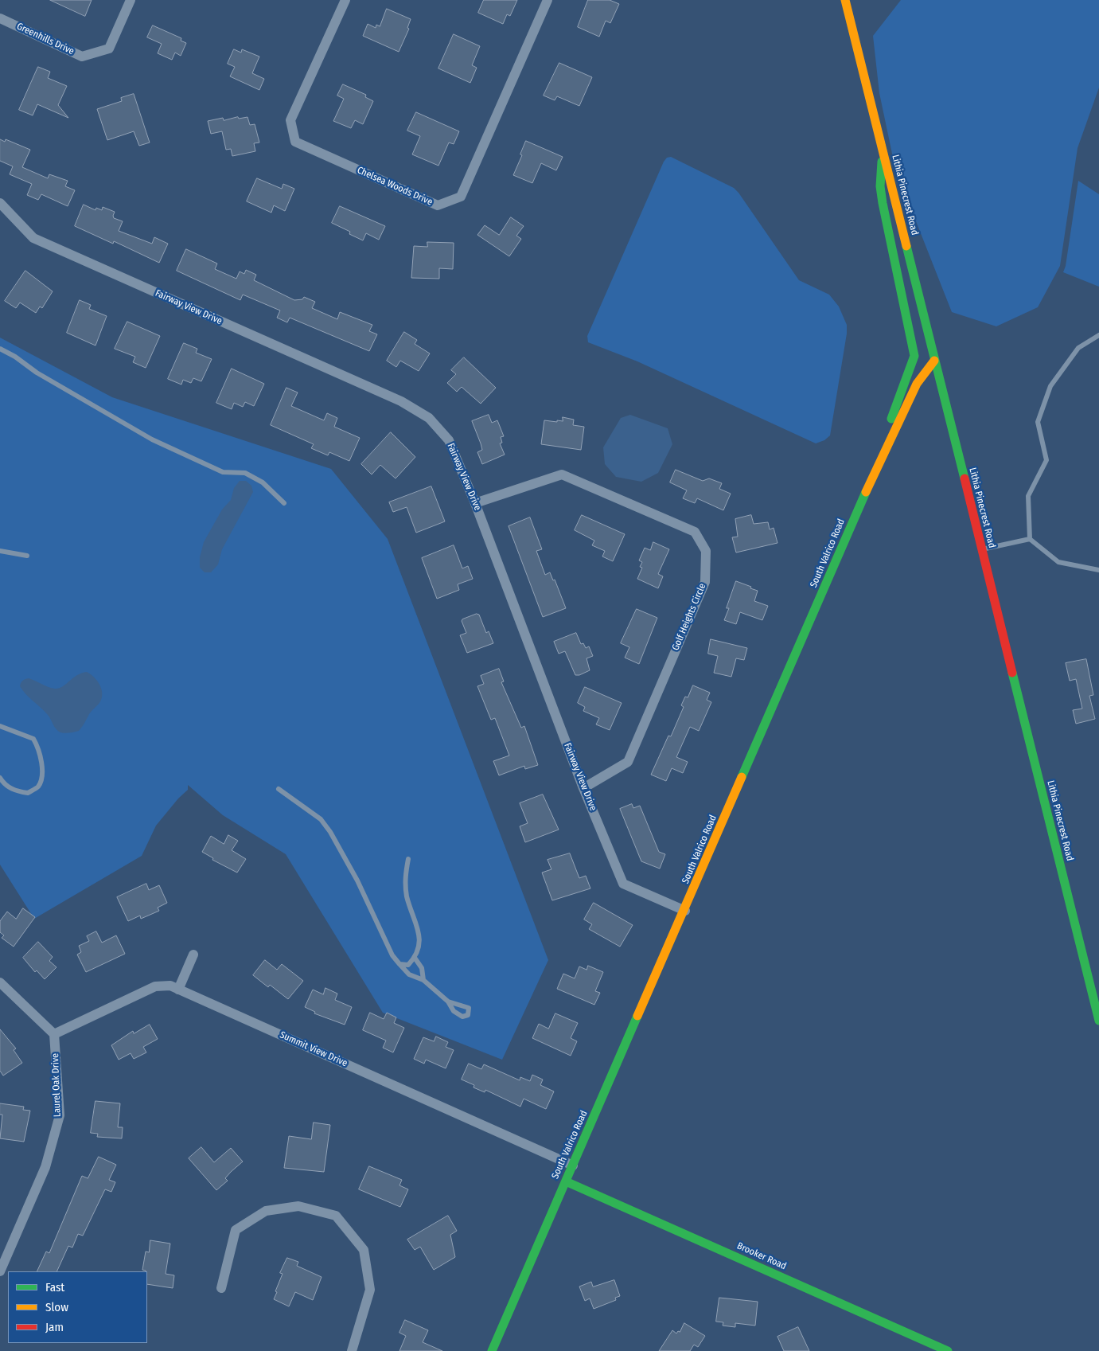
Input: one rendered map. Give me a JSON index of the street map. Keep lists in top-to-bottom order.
{
  "streets": {
    "street": [
      "Greenhills Drive",
      "Chelsea Woods Drive",
      "Lithia Pinecrest Road",
      "Fairway View Drive",
      "South Valrico Road",
      "Golf Heights Circle",
      "Summit View Drive",
      "Laurel Oak Drive",
      "Brooker Road"
    ]
  },
  "crossings": [
    ["Lithia Pinecrest Road", "South Valrico Road"],
    ["Fairway View Drive", "South Valrico Road"],
    ["Fairway View Drive", "Golf Heights Circle"],
    ["South Valrico Road", "Summit View Drive"],
    ["South Valrico Road", "Brooker Road"],
    ["Summit View Drive", "Laurel Oak Drive"]
  ],
  "legend": ["Fast", "Slow", "Jam"]
}
